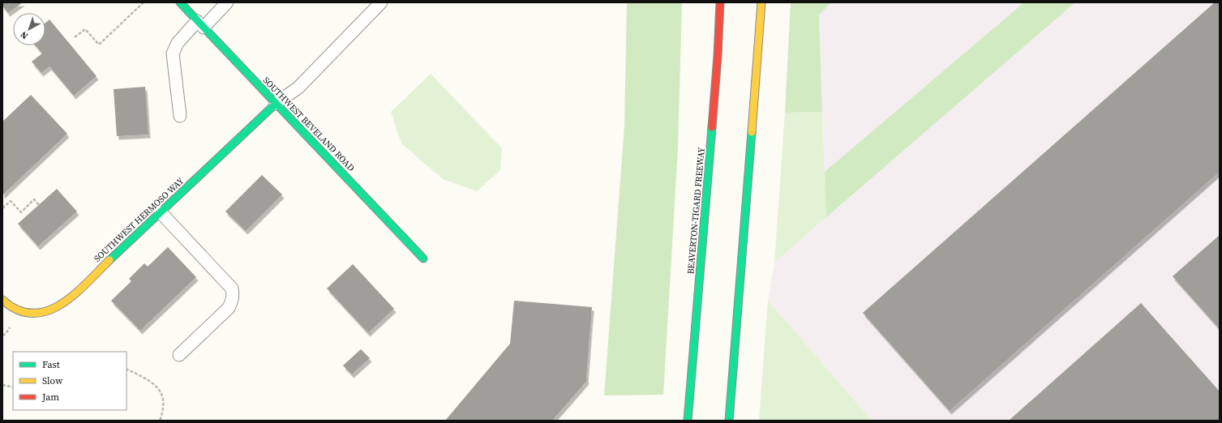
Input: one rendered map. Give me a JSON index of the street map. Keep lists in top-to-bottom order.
{
  "streets": {
    "main road": ["SOUTHWEST BEVELAND ROAD", "BEAVERTON-TIGARD FREEWAY", "SOUTHWEST HERMOSO WAY"]
  },
  "crossings": [
    ["SOUTHWEST BEVELAND ROAD", "SOUTHWEST HERMOSO WAY"]
  ],
  "legend": ["Fast", "Slow", "Jam"],
  "north": "bottom left"
}
